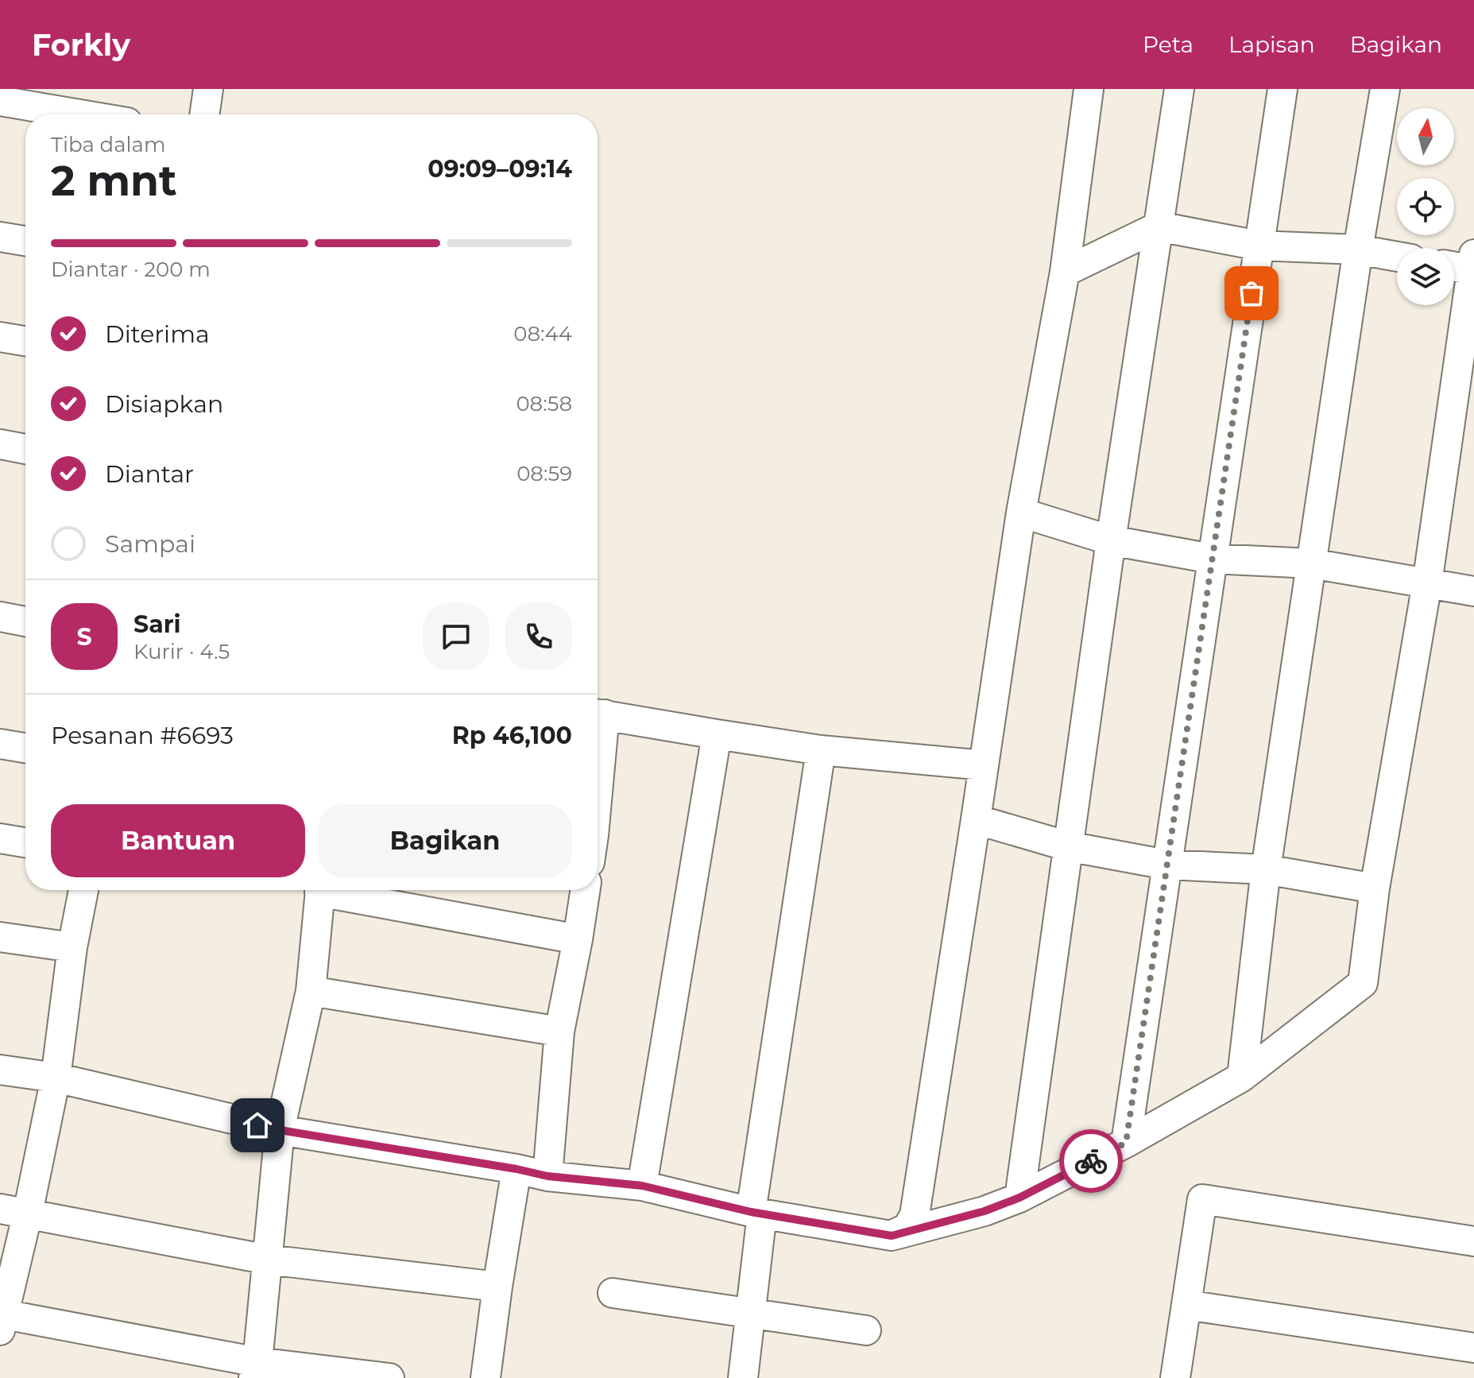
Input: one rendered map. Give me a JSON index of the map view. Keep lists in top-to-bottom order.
{
  "north": "top",
  "page": {
    "header": "Forkly",
    "nav": ["Peta", "Lapisan", "Bagikan"],
    "heading": ["2 mnt", "Tiba dalam", "09:09–09:14"],
    "panel": [
      "Sari",
      "Kurir · 4.5",
      "Pesanan #6693",
      "Rp 46,100"
    ],
    "bar": "Diantar · 200 m",
    "list": [
      ["Diterima", "08:44"],
      ["Disiapkan", "08:58"],
      ["Diantar", "08:59"],
      "Sampai"
    ],
    "round": "S",
    "buttons": ["Bantuan", "Bagikan"]
  }
}
